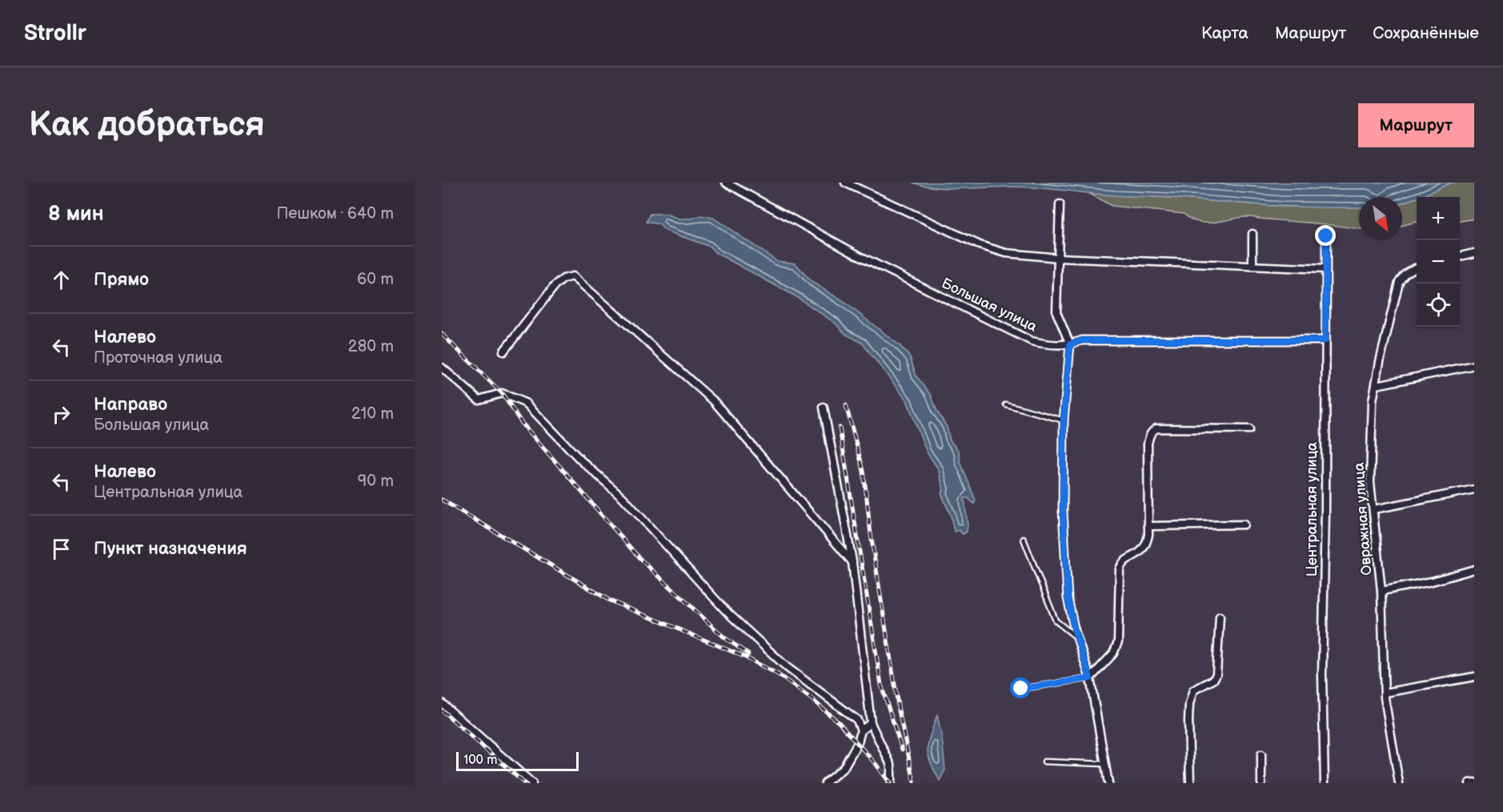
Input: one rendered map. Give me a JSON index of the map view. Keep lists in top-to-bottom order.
{
  "streets": {
    "street": ["Большая улица", "Центральная улица", "Овражная улица"]
  },
  "crossings": [
    ["Большая улица", "Центральная улица"]
  ],
  "scale_bar": "100 m",
  "north": "bottom right",
  "page": {
    "header": "Strollr",
    "nav": ["Карта", "Маршрут", "Сохранённые"],
    "buttons": "Маршрут",
    "title": "Как добраться",
    "heading": ["8 мин", "Пешком · 640 m"],
    "map_buttons": ["+", "−"],
    "list": [
      ["Прямо", "60 m"],
      ["Налево", "Проточная улица", "280 m"],
      ["Направо", "Большая улица", "210 m"],
      ["Налево", "Центральная улица", "90 m"],
      "Пункт назначения"
    ],
    "scale": "100 m"
  }
}
